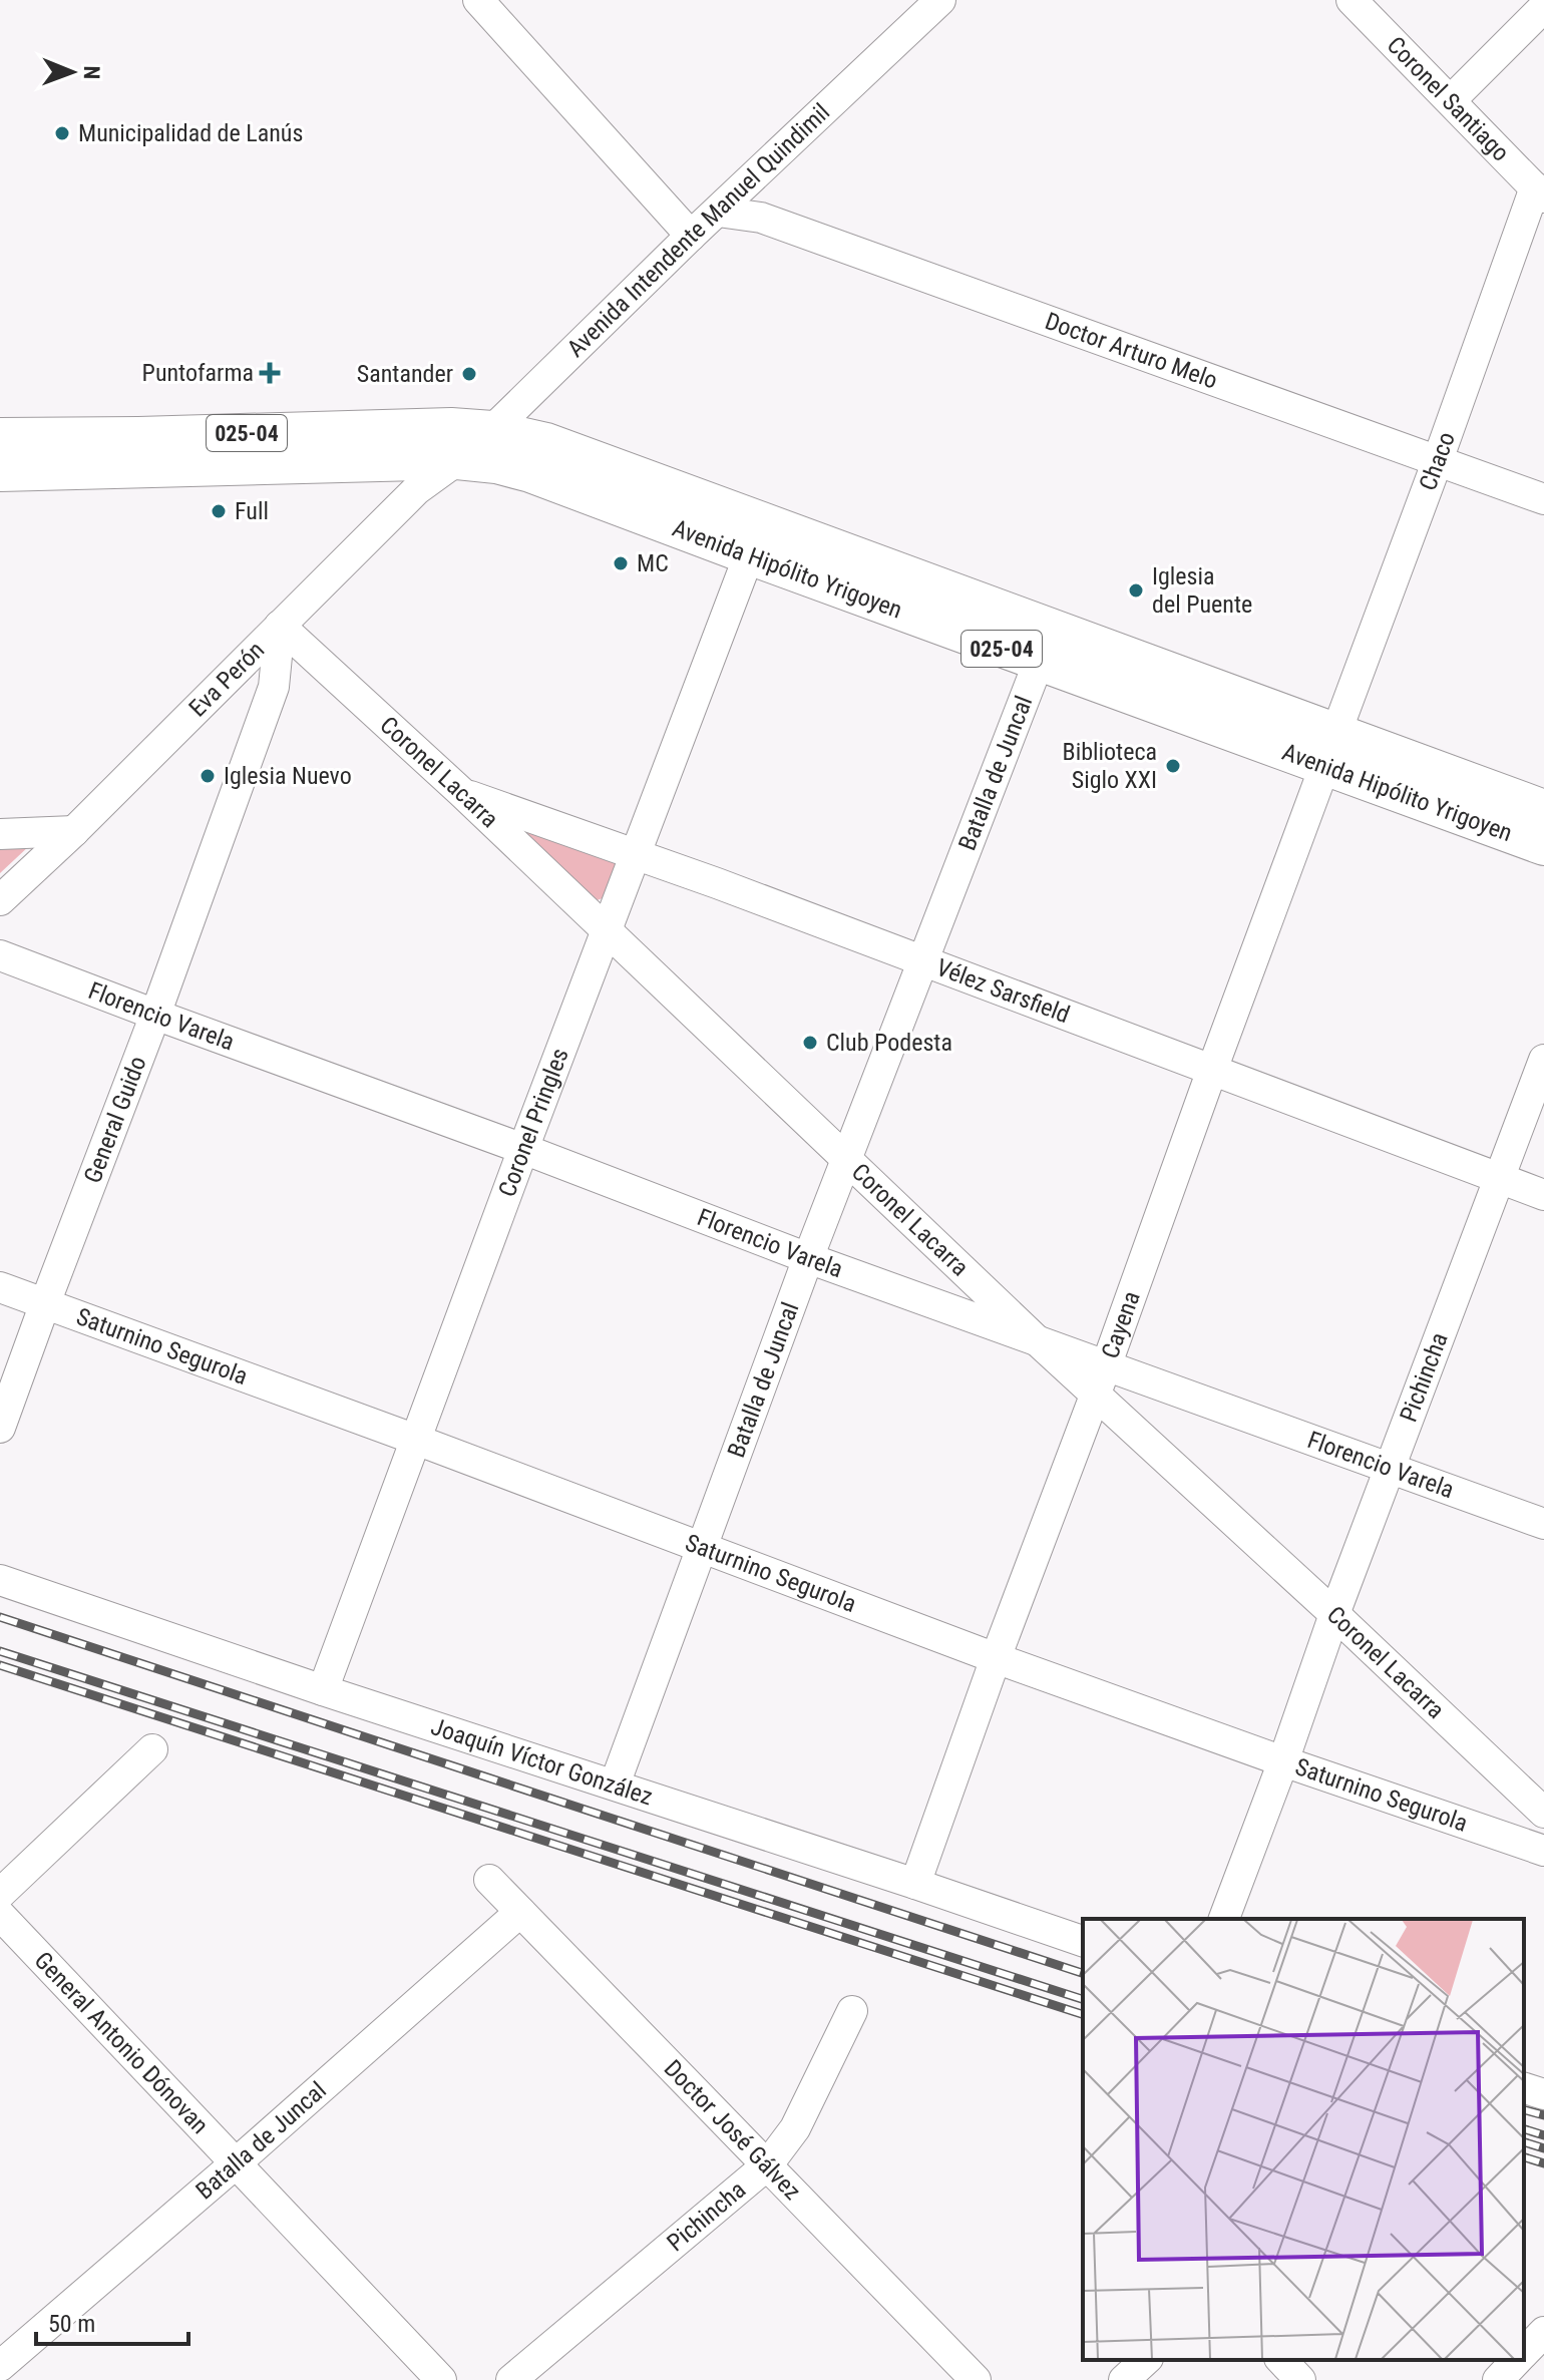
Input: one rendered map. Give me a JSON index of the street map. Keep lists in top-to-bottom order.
{
  "streets": {
    "main road": ["025-04", "Avenida Hipólito Yrigoyen"],
    "street": [
      "Coronel Santiago",
      "Avenida Intendente Manuel Quindimil",
      "Doctor Arturo Melo",
      "Chaco",
      "Eva Perón",
      "Coronel Lacarra",
      "Batalla de Juncal",
      "Vélez Sarsfield",
      "Florencio Varela",
      "General Guido",
      "Coronel Pringles",
      "Cayena",
      "Saturnino Segurola",
      "Pichincha",
      "Joaquín Víctor González",
      "General Antonio Dónovan",
      "Doctor José Gálvez"
    ]
  },
  "crossings": [
    ["Coronel Santiago", "Chaco"],
    ["Avenida Intendente Manuel Quindimil", "Doctor Arturo Melo"],
    ["Avenida Intendente Manuel Quindimil", "Avenida Hipólito Yrigoyen"],
    ["Avenida Intendente Manuel Quindimil", "Eva Perón"],
    ["Doctor Arturo Melo", "Chaco"],
    ["Chaco", "Avenida Hipólito Yrigoyen"],
    ["Chaco", "Cayena"],
    ["Avenida Hipólito Yrigoyen", "Eva Perón"],
    ["Avenida Hipólito Yrigoyen", "Batalla de Juncal"],
    ["Avenida Hipólito Yrigoyen", "Coronel Pringles"],
    ["Avenida Hipólito Yrigoyen", "Cayena"],
    ["Eva Perón", "Coronel Lacarra"],
    ["Eva Perón", "General Guido"],
    ["Coronel Lacarra", "Batalla de Juncal"],
    ["Coronel Lacarra", "Vélez Sarsfield"],
    ["Coronel Lacarra", "Florencio Varela"],
    ["Coronel Lacarra", "General Guido"],
    ["Coronel Lacarra", "Coronel Pringles"],
    ["Coronel Lacarra", "Cayena"],
    ["Coronel Lacarra", "Pichincha"],
    ["Batalla de Juncal", "Vélez Sarsfield"],
    ["Batalla de Juncal", "Florencio Varela"],
    ["Batalla de Juncal", "Saturnino Segurola"],
    ["Batalla de Juncal", "Joaquín Víctor González"],
    ["Batalla de Juncal", "General Antonio Dónovan"],
    ["Batalla de Juncal", "Doctor José Gálvez"],
    ["Vélez Sarsfield", "Coronel Pringles"],
    ["Vélez Sarsfield", "Cayena"],
    ["Vélez Sarsfield", "Pichincha"],
    ["Florencio Varela", "General Guido"],
    ["Florencio Varela", "Coronel Pringles"],
    ["Florencio Varela", "Cayena"],
    ["Florencio Varela", "Pichincha"],
    ["General Guido", "Saturnino Segurola"],
    ["Coronel Pringles", "Saturnino Segurola"],
    ["Coronel Pringles", "Joaquín Víctor González"],
    ["Cayena", "Saturnino Segurola"],
    ["Cayena", "Joaquín Víctor González"],
    ["Saturnino Segurola", "Pichincha"],
    ["Pichincha", "Doctor José Gálvez"]
  ],
  "places": {
    "other": [
      "Municipalidad de Lanús",
      "Santander",
      "Full",
      "MC",
      "Iglesia del Puente",
      "Biblioteca Siglo XXI",
      "Iglesia Nuevo",
      "Club Podesta"
    ],
    "health": ["Puntofarma"]
  },
  "scale_bar": "50 m",
  "north": "right"
}
